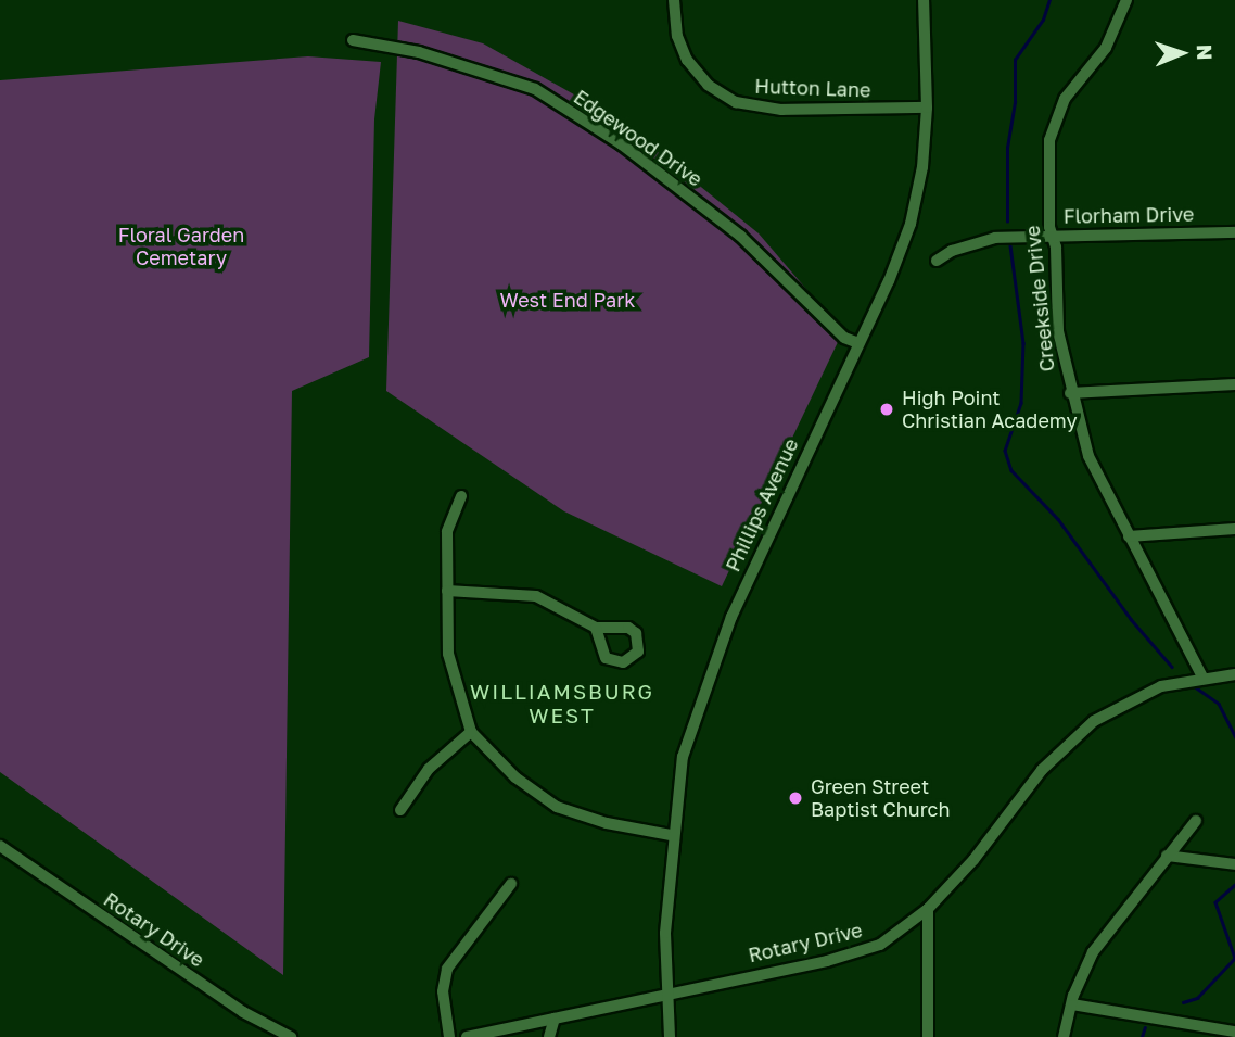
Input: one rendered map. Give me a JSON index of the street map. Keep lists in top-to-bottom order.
{
  "streets": {
    "street": [
      "Hutton Lane",
      "Edgewood Drive",
      "Florham Drive",
      "Creekside Drive",
      "Phillips Avenue",
      "Rotary Drive"
    ]
  },
  "crossings": [
    ["Hutton Lane", "Phillips Avenue"],
    ["Edgewood Drive", "Phillips Avenue"],
    ["Florham Drive", "Creekside Drive"],
    ["Creekside Drive", "Rotary Drive"],
    ["Phillips Avenue", "Rotary Drive"]
  ],
  "districts": ["WILLIAMSBURG WEST"],
  "parks": ["Floral Garden Cemetary", "West End Park"],
  "places": ["High Point Christian Academy", "Green Street Baptist Church"],
  "north": "right"
}
